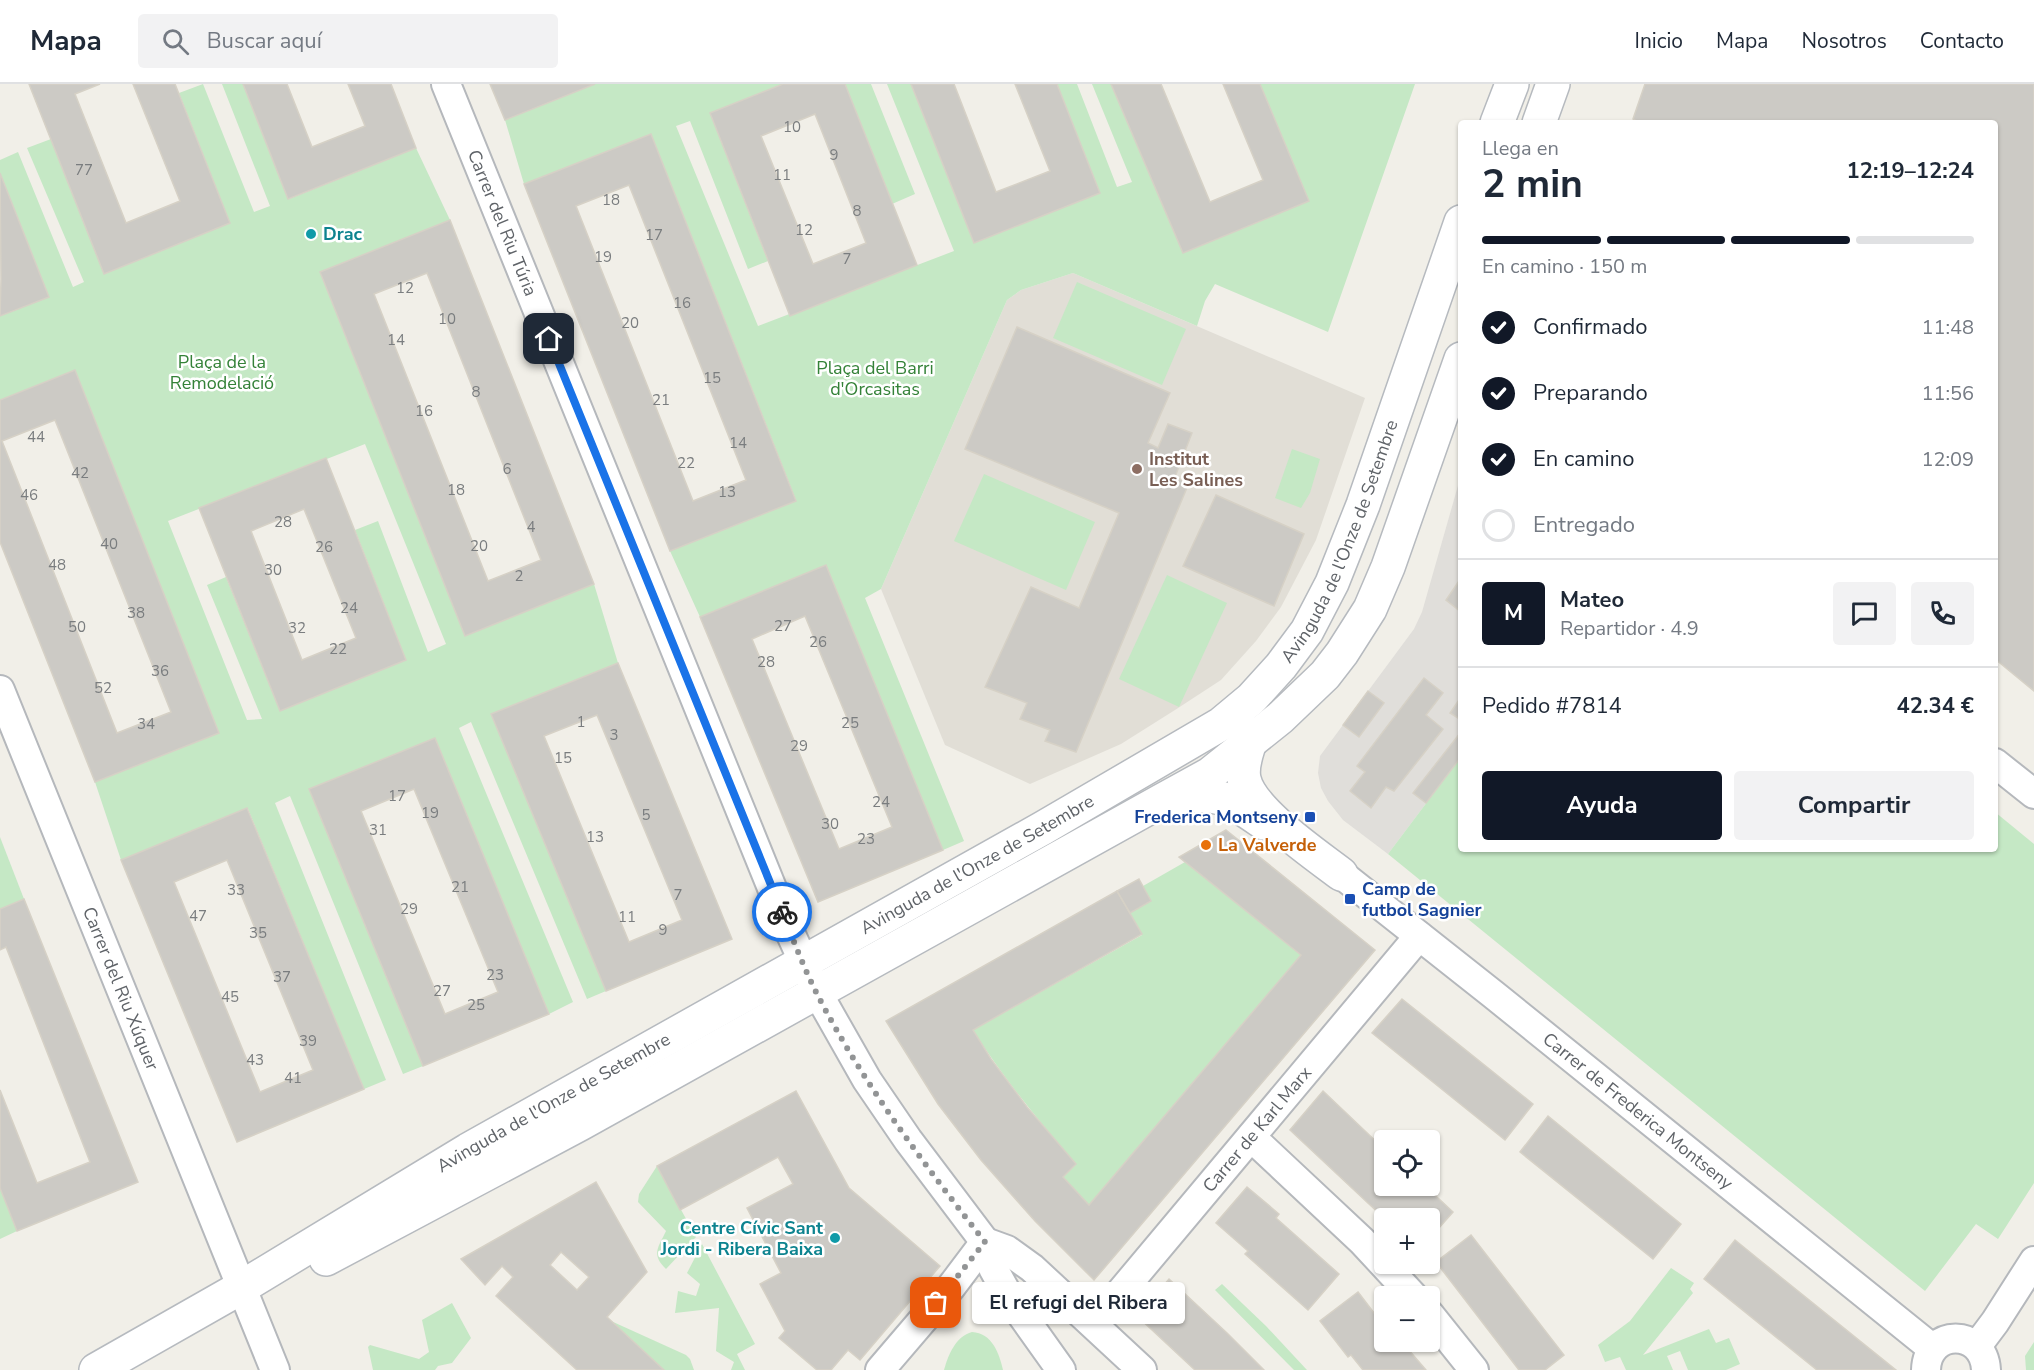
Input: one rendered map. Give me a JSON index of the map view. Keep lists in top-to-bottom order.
{
  "streets": {
    "main road": ["Avinguda de l'Onze de Setembre"],
    "street": [
      "Carrer del Riu Túria",
      "Carrer del Riu Xúquer",
      "Carrer de Frederica Montseny",
      "Carrer de Karl Marx"
    ]
  },
  "crossings": [
    ["Carrer del Riu Túria", "Avinguda de l'Onze de Setembre"],
    ["Avinguda de l'Onze de Setembre", "Carrer del Riu Xúquer"],
    ["Carrer de Frederica Montseny", "Carrer de Karl Marx"]
  ],
  "parks": ["Plaça de la Remodelació", "Plaça del Barri d'Orcasitas"],
  "places": {
    "other": [
      "Drac",
      "Institut Les Salines",
      "La Valverde",
      "Centre Cívic Sant Jordi - Ribera Baixa",
      "El refugi del Ribera"
    ],
    "transit": ["Frederica Montseny", "Camp de futbol Sagnier"]
  },
  "house_numbers": [
    "10",
    "9",
    "77",
    "11",
    "18",
    "8",
    "12",
    "17",
    "19",
    "7",
    "12",
    "16",
    "10",
    "20",
    "14",
    "15",
    "8",
    "21",
    "16",
    "44",
    "14",
    "22",
    "6",
    "42",
    "18",
    "13",
    "46",
    "28",
    "4",
    "40",
    "20",
    "26",
    "48",
    "30",
    "2",
    "24",
    "38",
    "27",
    "50",
    "32",
    "26",
    "22",
    "28",
    "36",
    "52",
    "1",
    "25",
    "34",
    "3",
    "29",
    "15",
    "17",
    "24",
    "19",
    "5",
    "30",
    "31",
    "13",
    "23",
    "21",
    "33",
    "7",
    "29",
    "47",
    "11",
    "9",
    "35",
    "23",
    "37",
    "27",
    "45",
    "25",
    "39",
    "43",
    "41"
  ],
  "page": {
    "header": "Mapa",
    "search": "Buscar aquí",
    "nav": [
      "Inicio",
      "Mapa",
      "Nosotros",
      "Contacto"
    ],
    "heading": ["2 min", "Llega en", "12:19–12:24"],
    "panel": [
      "Mateo",
      "Repartidor · 4.9",
      "Pedido #7814",
      "42.34 €"
    ],
    "bar": "En camino · 150 m",
    "list": [
      ["Confirmado", "11:48"],
      ["Preparando", "11:56"],
      ["En camino", "12:09"],
      "Entregado"
    ],
    "round": "M",
    "buttons": ["Ayuda", "Compartir"],
    "map_buttons": ["+", "−"],
    "bubble": "El refugi del Ribera"
  }
}
